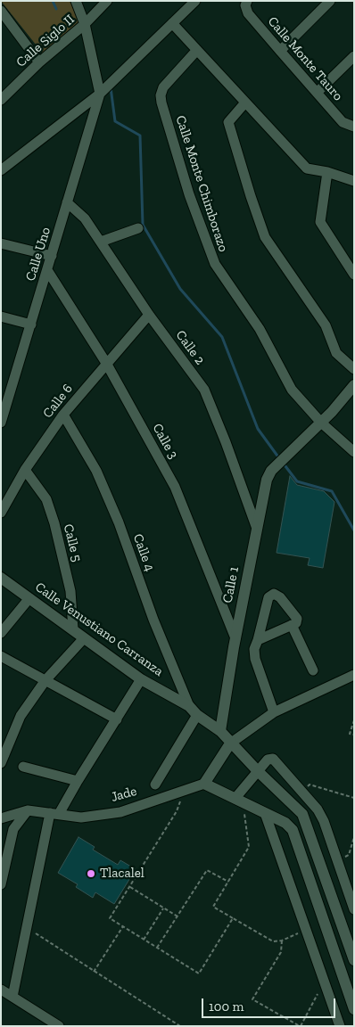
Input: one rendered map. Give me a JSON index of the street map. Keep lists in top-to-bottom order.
{
  "streets": {
    "street": [
      "Calle Siglo II",
      "Calle Monte Tauro",
      "Calle Monte Chimborazo",
      "Calle Uno",
      "Calle 2",
      "Calle 6",
      "Calle 3",
      "Calle 5",
      "Calle 4",
      "Calle 1",
      "Calle Venustiano Carranza",
      "Jade"
    ]
  },
  "crossings": [
    ["Calle Monte Chimborazo", "Calle 1"],
    ["Calle Uno", "Calle 2"],
    ["Calle Uno", "Calle 3"],
    ["Calle 2", "Calle 6"],
    ["Calle 2", "Calle 1"],
    ["Calle 6", "Calle 3"],
    ["Calle 6", "Calle 5"],
    ["Calle 6", "Calle 4"],
    ["Calle 3", "Calle 1"],
    ["Calle 5", "Calle Venustiano Carranza"],
    ["Calle 4", "Calle Venustiano Carranza"],
    ["Calle 1", "Calle Venustiano Carranza"]
  ],
  "places": ["Tlacalel"],
  "scale_bar": "100 m"
}
